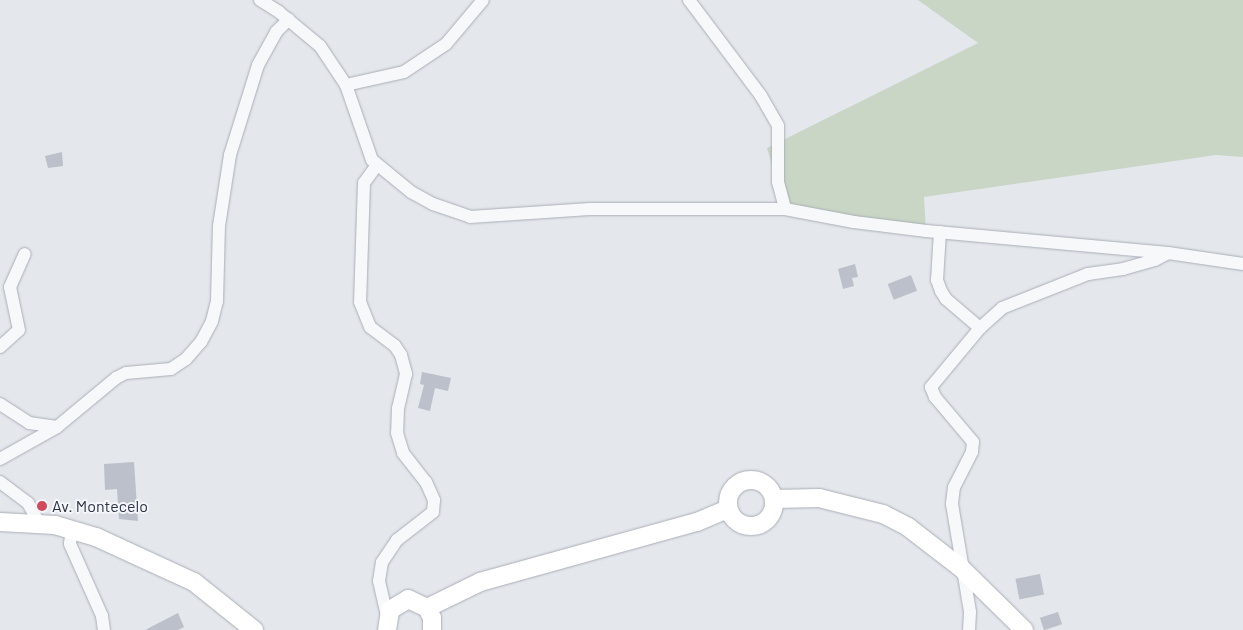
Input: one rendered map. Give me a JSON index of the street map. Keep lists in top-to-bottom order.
{
  "places": ["Av. Montecelo"]
}
